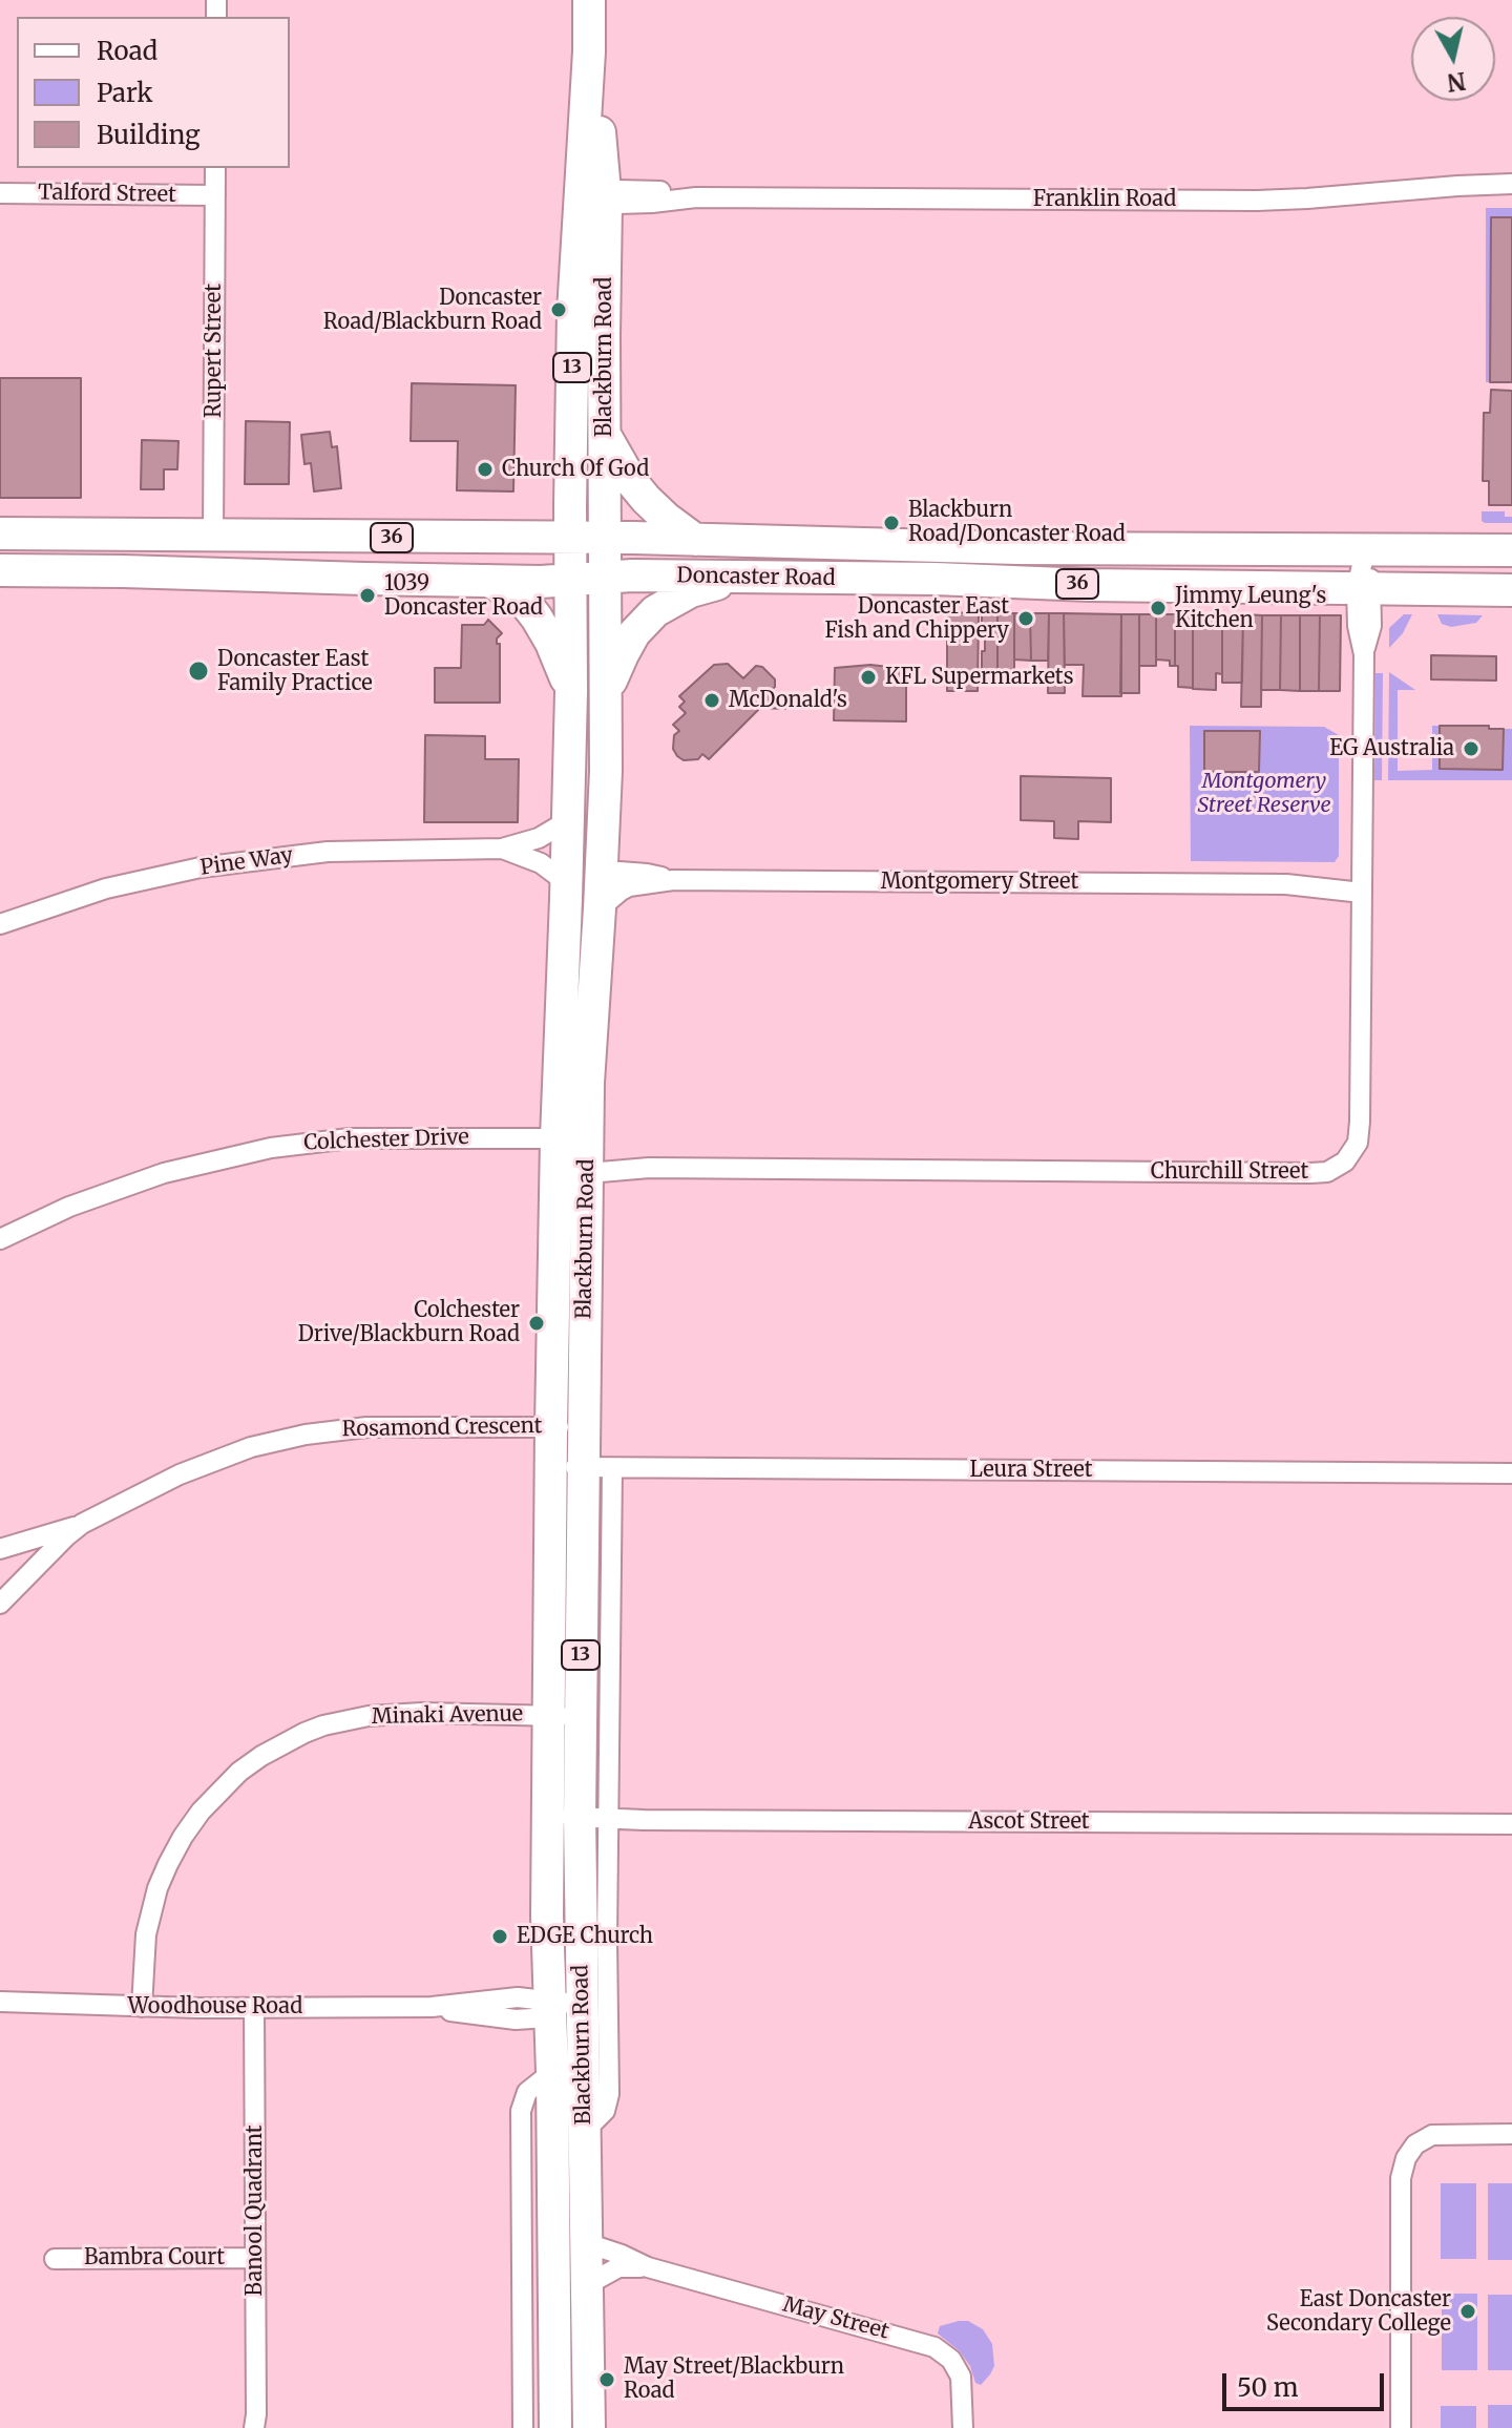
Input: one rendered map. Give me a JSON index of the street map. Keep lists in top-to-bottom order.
{
  "streets": {
    "main road": [
      "Blackburn Road",
      "13",
      "36",
      "Doncaster Road"
    ],
    "street": [
      "Talford Street",
      "Franklin Road",
      "Rupert Street",
      "Pine Way",
      "Montgomery Street",
      "Colchester Drive",
      "Churchill Street",
      "Rosamond Crescent",
      "Leura Street",
      "Minaki Avenue",
      "Ascot Street",
      "Woodhouse Road",
      "Banool Quadrant",
      "Bambra Court",
      "May Street"
    ]
  },
  "crossings": [
    ["Talford Street", "Rupert Street"],
    ["Franklin Road", "Blackburn Road"],
    ["Rupert Street", "Doncaster Road"],
    ["Blackburn Road", "Doncaster Road"],
    ["Blackburn Road", "Pine Way"],
    ["Blackburn Road", "Montgomery Street"],
    ["Blackburn Road", "Colchester Drive"],
    ["Blackburn Road", "Churchill Street"],
    ["Blackburn Road", "Rosamond Crescent"],
    ["Blackburn Road", "Leura Street"],
    ["Blackburn Road", "Minaki Avenue"],
    ["Blackburn Road", "Ascot Street"],
    ["Blackburn Road", "Woodhouse Road"],
    ["Blackburn Road", "May Street"],
    ["Doncaster Road", "Churchill Street"],
    ["Pine Way", "Montgomery Street"],
    ["Montgomery Street", "Churchill Street"],
    ["Colchester Drive", "Churchill Street"],
    ["Minaki Avenue", "Woodhouse Road"],
    ["Woodhouse Road", "Banool Quadrant"],
    ["Banool Quadrant", "Bambra Court"]
  ],
  "parks": ["Montgomery Street Reserve"],
  "places": [
    "Doncaster Road/Blackburn Road",
    "Church Of God",
    "Blackburn Road/Doncaster Road",
    "1039 Doncaster Road",
    "Jimmy Leung's Kitchen",
    "Doncaster East Fish and Chippery",
    "Doncaster East Family Practice",
    "KFL Supermarkets",
    "McDonald's",
    "EG Australia",
    "Colchester Drive/Blackburn Road",
    "EDGE Church",
    "East Doncaster Secondary College",
    "May Street/Blackburn Road"
  ],
  "legend": ["Road", "Park", "Building"],
  "scale_bar": "50 m",
  "north": "bottom"
}
